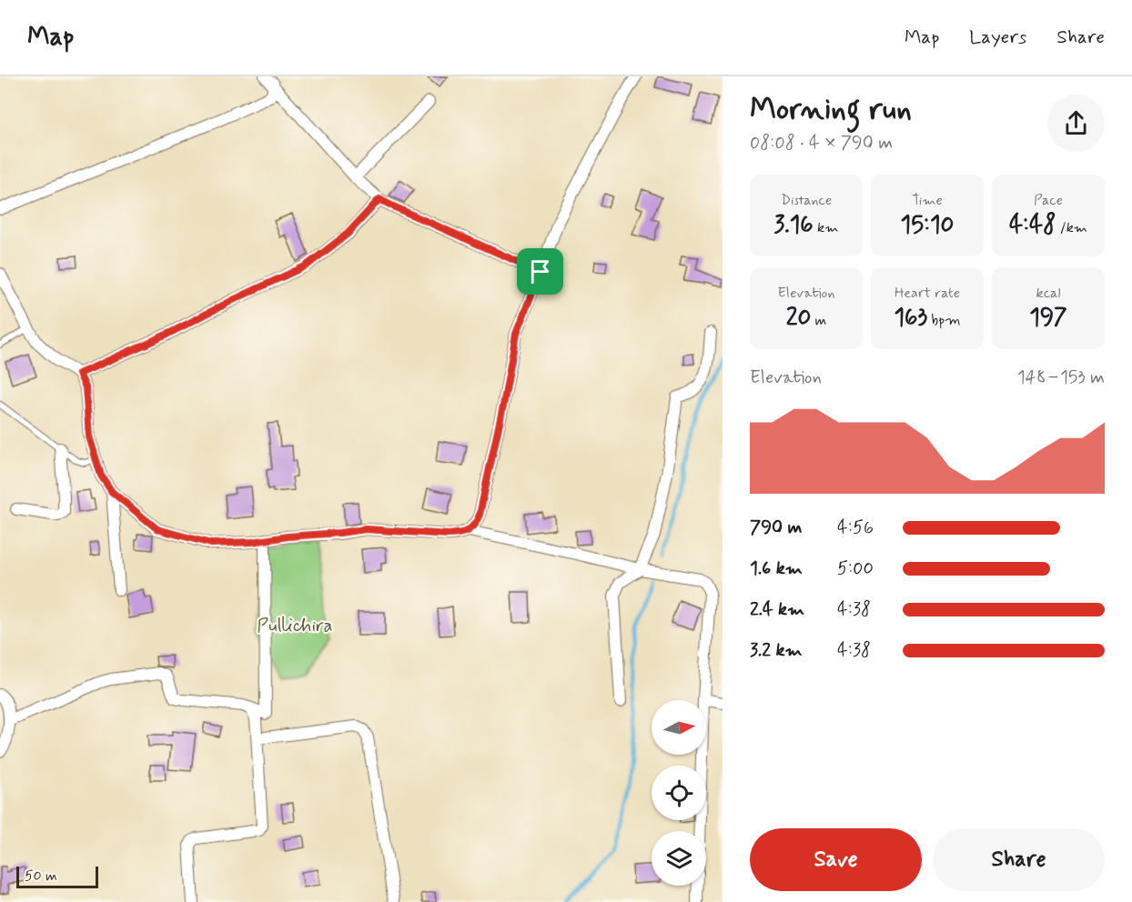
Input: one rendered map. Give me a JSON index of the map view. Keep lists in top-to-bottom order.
{
  "parks": ["Pullichira"],
  "scale_bar": "50 m",
  "north": "right",
  "page": {
    "header": "Map",
    "nav": ["Map", "Layers", "Share"],
    "heading": ["Morning run", "08:08 · 4 × 790 m"],
    "stats": [
      ["Distance", "3.16 km"],
      ["Time", "15:10"],
      ["Pace", "4:48 /km"],
      ["Elevation", "20 m"],
      ["Heart rate", "163 bpm"],
      ["kcal", "197"]
    ],
    "chart": ["Elevation", "148–153 m"],
    "list": [
      {
        "name": "790 m",
        "note": "4:56"
      },
      {
        "name": "1.6 km",
        "note": "5:00"
      },
      {
        "name": "2.4 km",
        "note": "4:38"
      },
      {
        "name": "3.2 km",
        "note": "4:38"
      }
    ],
    "buttons": ["Save", "Share"],
    "scale": "50 m"
  }
}
